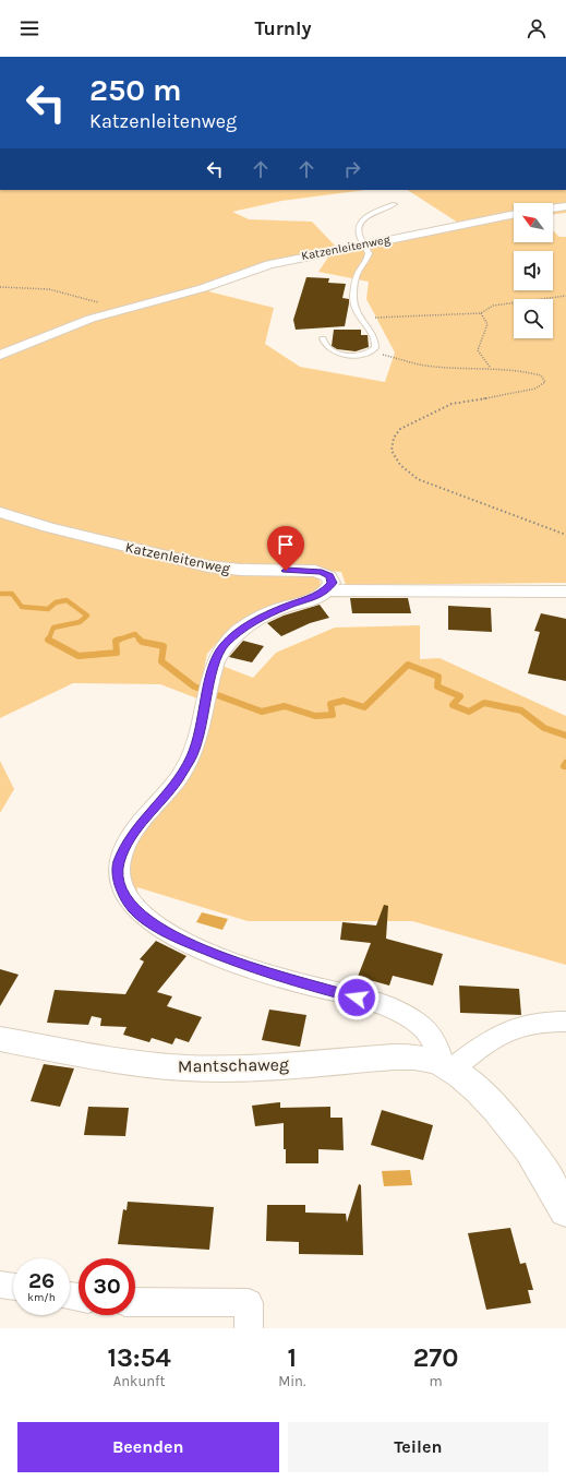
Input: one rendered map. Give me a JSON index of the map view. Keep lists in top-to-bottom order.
{
  "streets": {
    "street": ["Katzenleitenweg", "Mantschaweg"]
  },
  "north": "top left",
  "page": {
    "header": "Turnly",
    "turn": ["250 m", "Katzenleitenweg"],
    "speed": "26 km/h",
    "limit": "30",
    "eta": [
      "13:54",
      "Ankunft",
      "1",
      "Min.",
      "270",
      "m"
    ],
    "buttons": ["Beenden", "Teilen"]
  }
}
